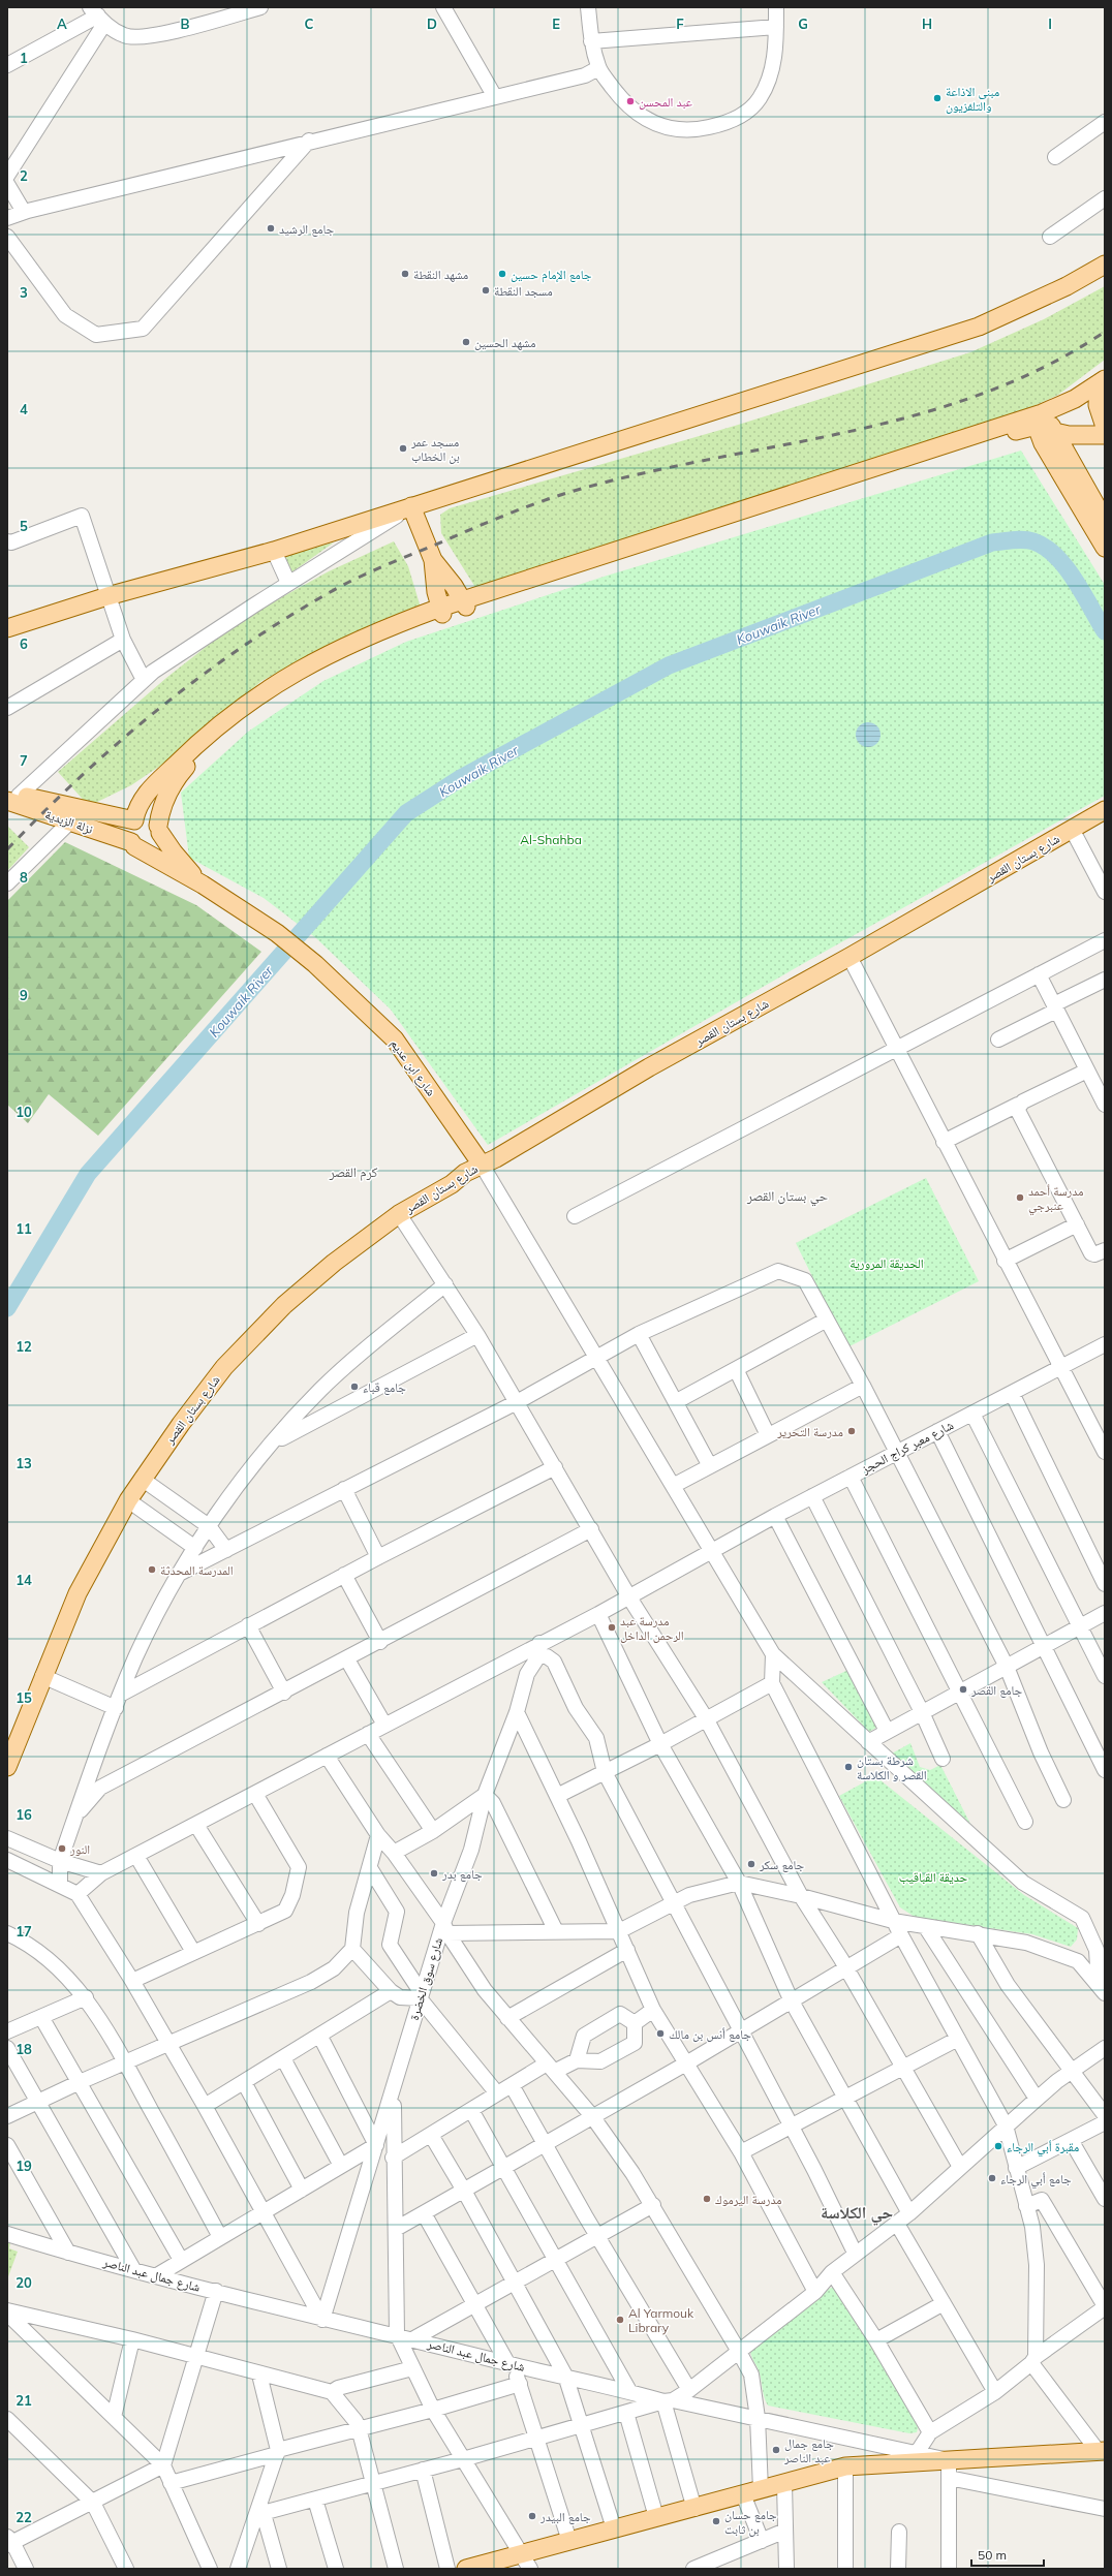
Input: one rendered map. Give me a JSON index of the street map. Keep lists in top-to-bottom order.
{
  "streets": {
    "main road": ["نزلة الزبدية", "شارع بستان القصر", "شارع ابن عديم"],
    "street": ["شارع معبر كراج الحجز", "شارع سوق الخضرة", "شارع جمال عبد الناصر"]
  },
  "crossings": [
    ["شارع بستان القصر", "شارع ابن عديم"],
    ["شارع معبر كراج الحجز", "شارع سوق الخضرة"],
    ["شارع سوق الخضرة", "شارع جمال عبد الناصر"]
  ],
  "districts": ["كرم القصر", "حي بستان القصر", "حي الكلاسة"],
  "water": ["Kouwaik River"],
  "parks": ["Al-Shahba", "الحديقة المرورية", "حديقة القباقيب"],
  "places": [
    "مبنى الاذاعة والتلفزيون",
    "عبد المحسن",
    "جامع الرشيد",
    "مشهد النقطة",
    "جامع الإمام حسين",
    "مسجد النقطة",
    "مشهد الحسين",
    "مسجد عمر بن الخطاب",
    "مدرسة أحمد عنبرجي",
    "جامع قباء",
    "مدرسة التحرير",
    "المدرسة المحدثة",
    "مدرسة عبد الرحمن الداخل",
    "جامع القصر",
    "شرطة بستان القصر و الكلاسة",
    "النور",
    "جامع سكر",
    "جامع بدر",
    "جامع أنس بن مالك",
    "مقبرة أبي الرجاء",
    "جامع أبي الرجاء",
    "مدرسة اليرموك",
    "Al Yarmouk Library",
    "جامع جمال عبد الناصر",
    "جامع البيدر",
    "جامع حسان بن ثابت"
  ],
  "scale_bar": "50 m",
  "grid": {
    "columns": [
      "A",
      "B",
      "C",
      "D",
      "E",
      "F",
      "G",
      "H",
      "I"
    ],
    "rows": [
      "1",
      "2",
      "3",
      "4",
      "5",
      "6",
      "7",
      "8",
      "9",
      "10",
      "11",
      "12",
      "13",
      "14",
      "15",
      "16",
      "17",
      "18",
      "19",
      "20",
      "21",
      "22"
    ]
  }
}
